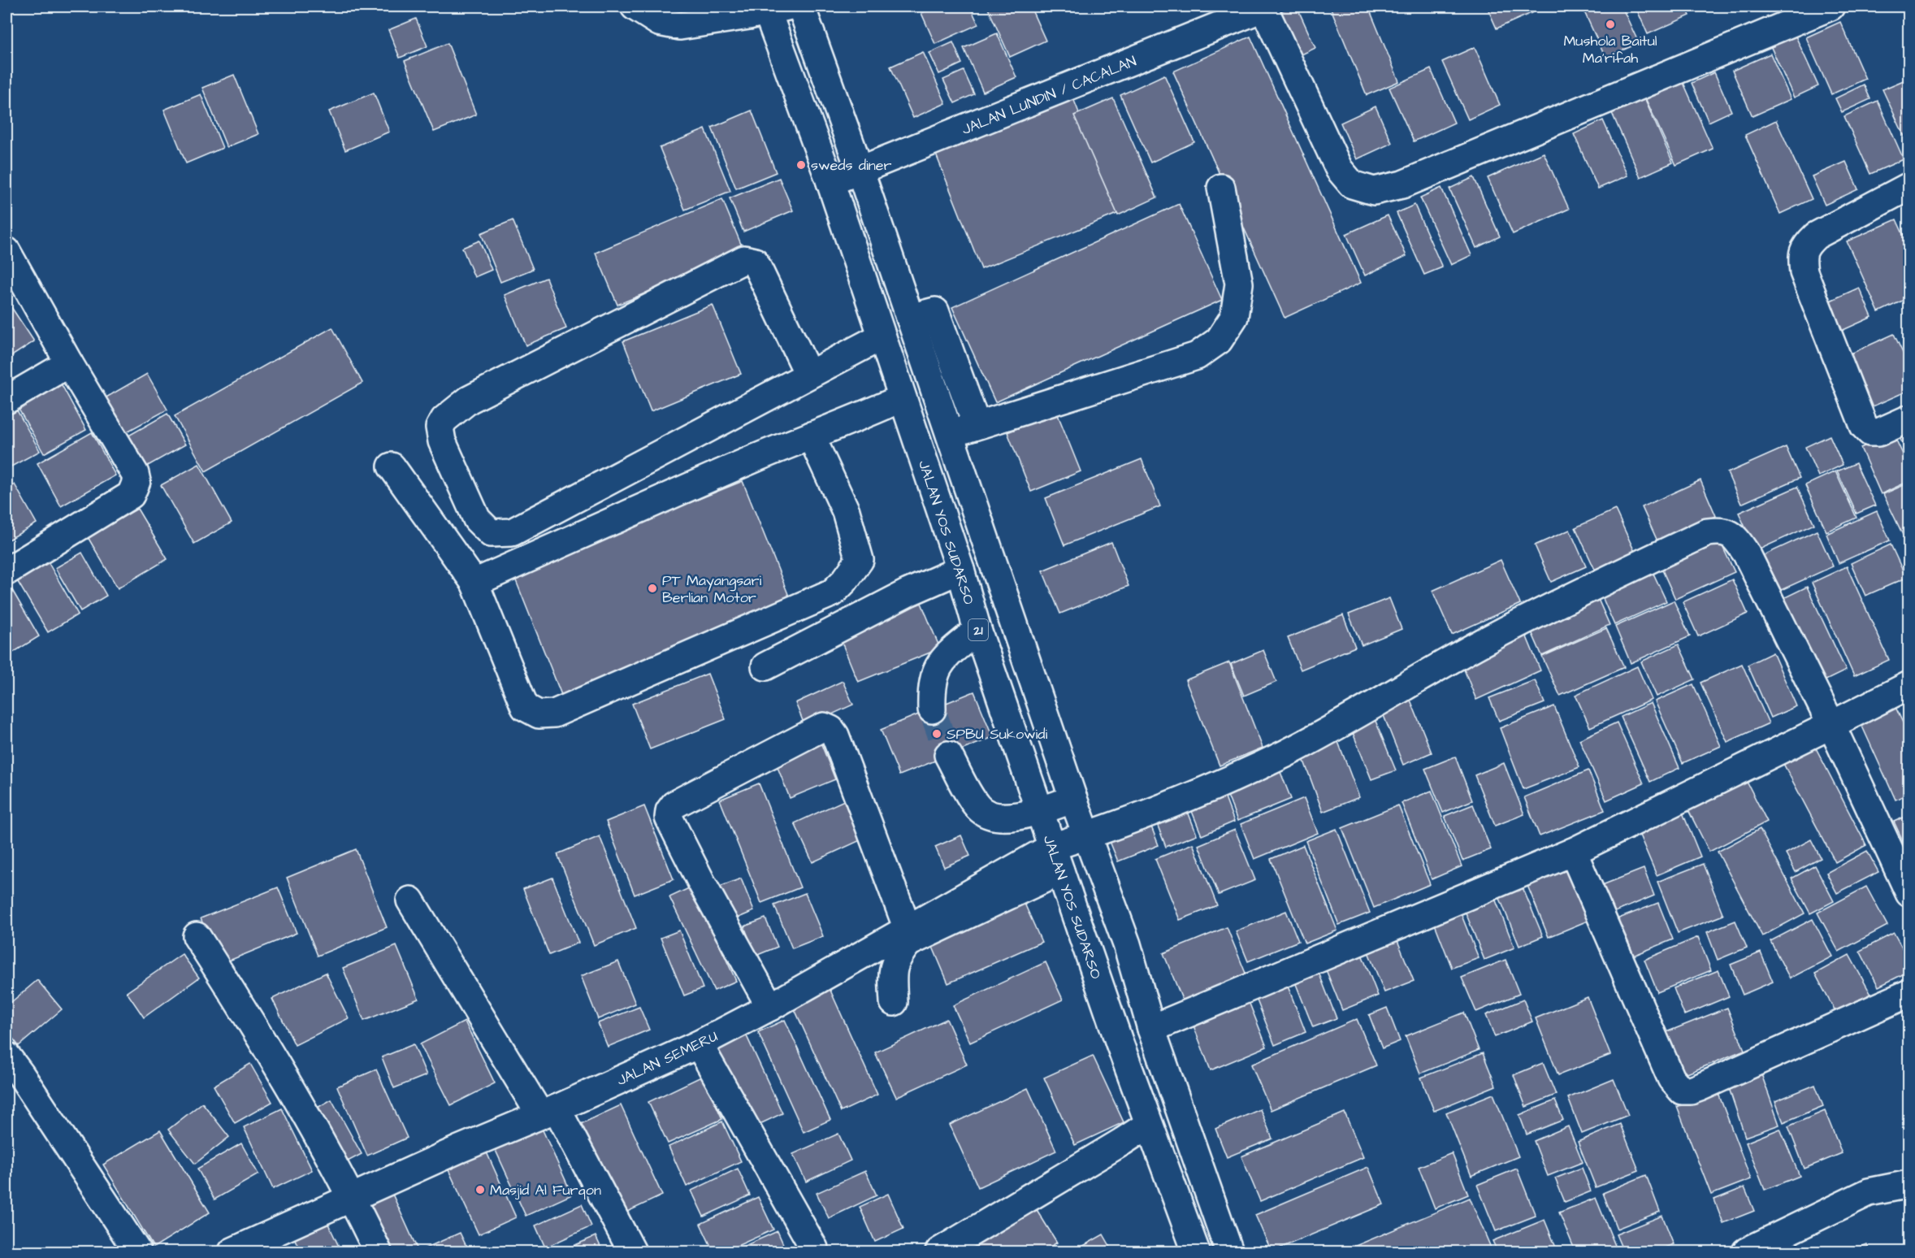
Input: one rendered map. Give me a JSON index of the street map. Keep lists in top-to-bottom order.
{
  "streets": {
    "main road": [
      "JALAN LUNDIN / CACALAN",
      "JALAN YOS SUDARSO",
      "21",
      "JALAN SEMERU"
    ]
  },
  "crossings": [
    ["JALAN LUNDIN / CACALAN", "JALAN YOS SUDARSO"],
    ["JALAN YOS SUDARSO", "JALAN SEMERU"]
  ],
  "places": [
    "Mushola Baitul Ma'rifah",
    "sweds diner",
    "PT Mayangsari Berlian Motor",
    "SPBU Sukowidi",
    "Masjid Al Furqon"
  ]
}
